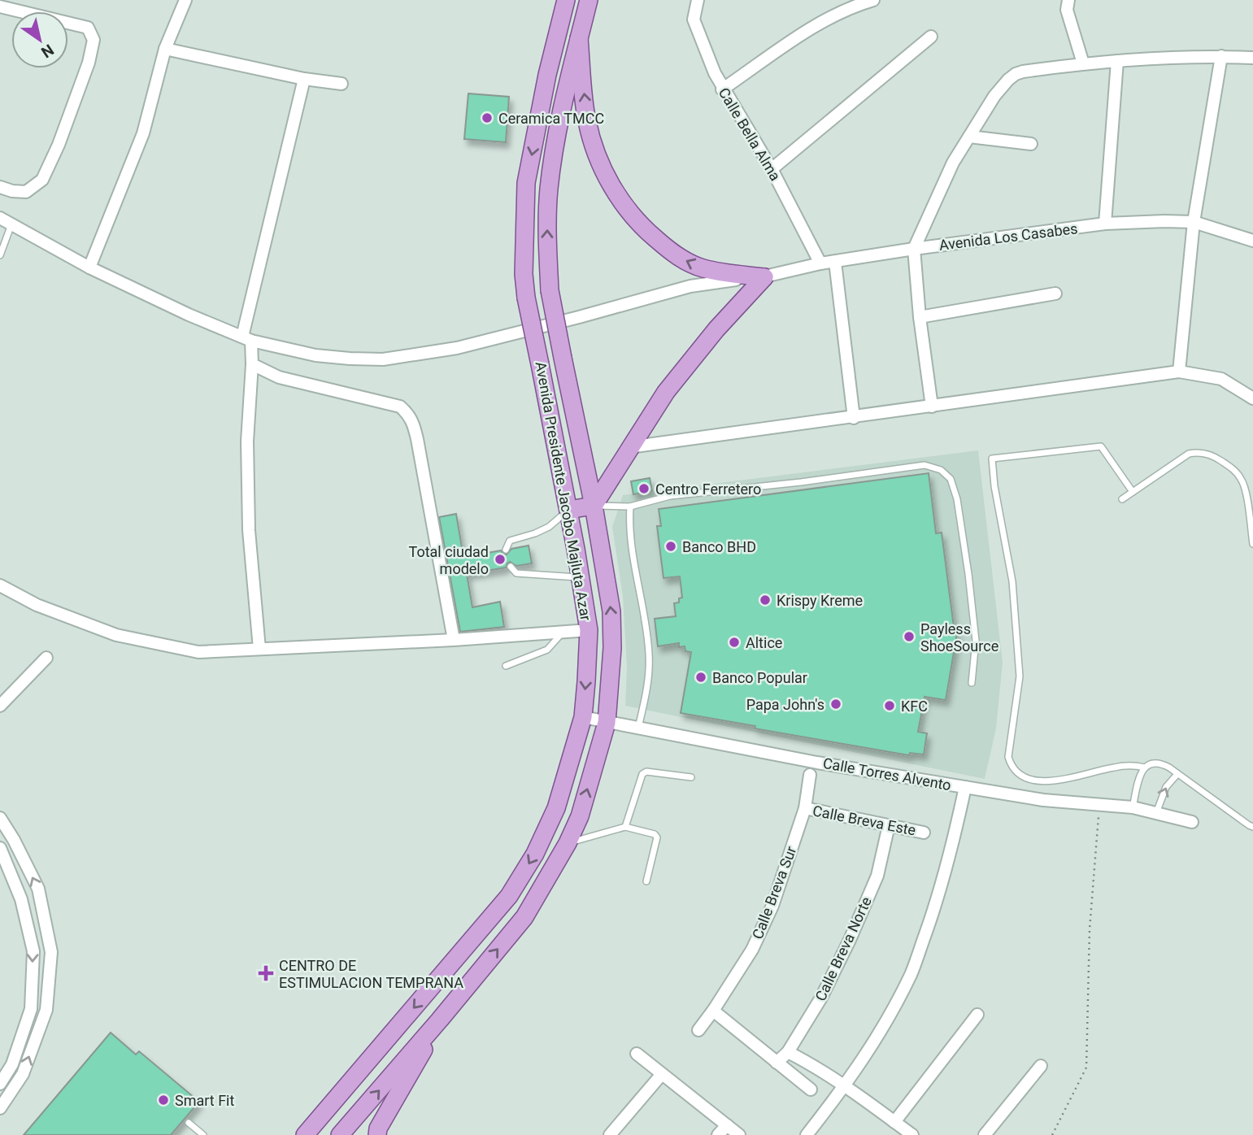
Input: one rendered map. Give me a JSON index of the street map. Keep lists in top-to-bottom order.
{
  "streets": {
    "main road": ["Avenida Presidente Jacobo Majluta Azar"],
    "street": [
      "Calle Bella Alma",
      "Avenida Los Casabes",
      "Calle Torres Alvento",
      "Calle Breva Este",
      "Calle Breva Sur",
      "Calle Breva Norte"
    ]
  },
  "crossings": [
    ["Calle Bella Alma", "Avenida Los Casabes"],
    ["Avenida Presidente Jacobo Majluta Azar", "Calle Torres Alvento"],
    ["Calle Breva Este", "Calle Breva Sur"],
    ["Calle Breva Este", "Calle Breva Norte"]
  ],
  "places": {
    "other": [
      "Ceramica TMCC",
      "Centro Ferretero",
      "Banco BHD",
      "Total ciudad modelo",
      "Krispy Kreme",
      "Payless ShoeSource",
      "Altice",
      "Banco Popular",
      "Papa John's",
      "KFC",
      "Smart Fit"
    ],
    "health": ["CENTRO DE ESTIMULACION TEMPRANA"]
  },
  "north": "bottom right"
}
